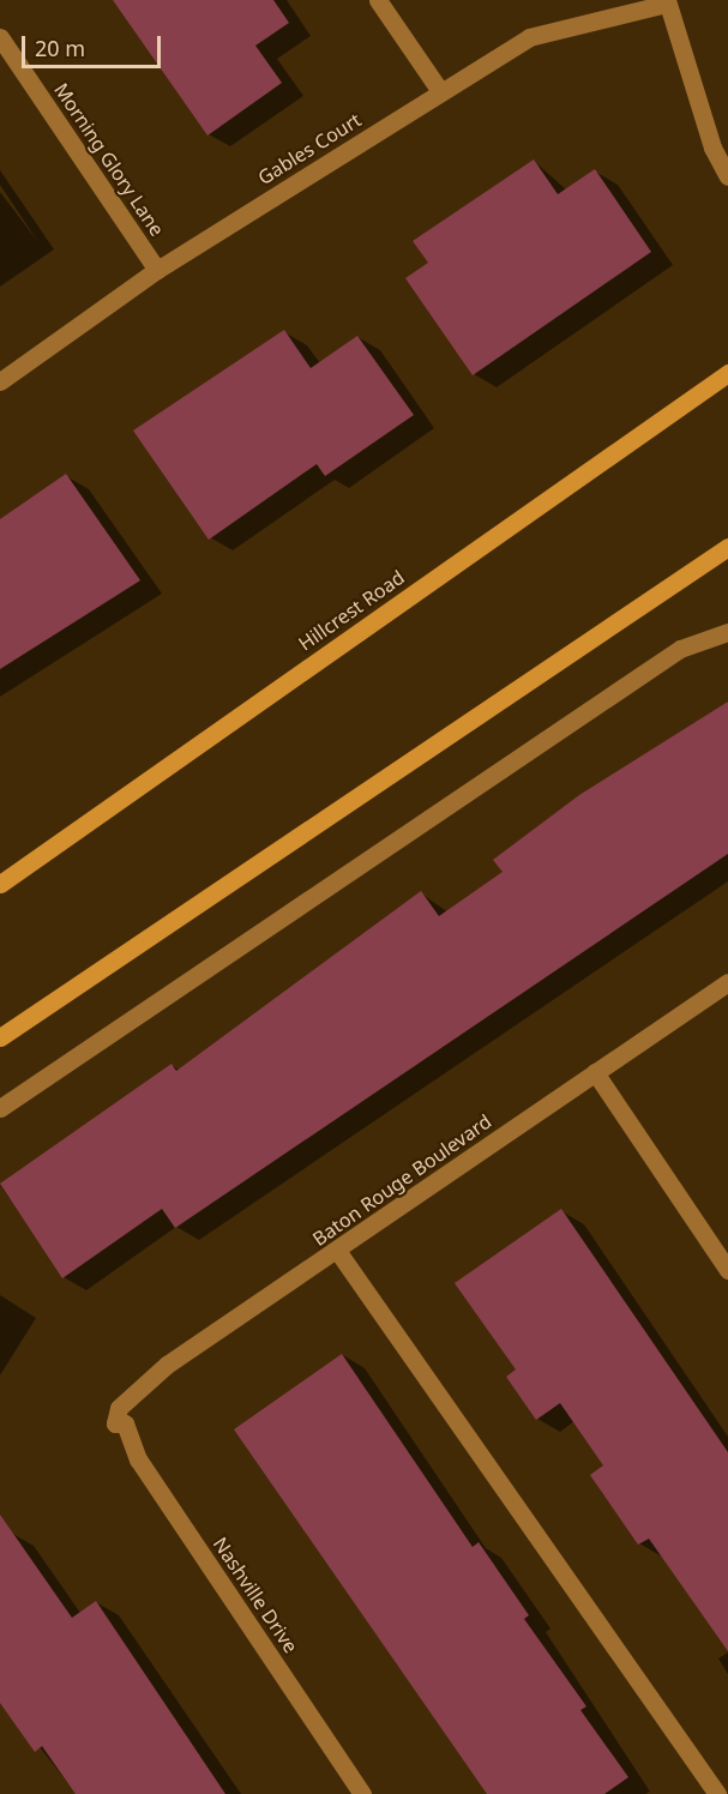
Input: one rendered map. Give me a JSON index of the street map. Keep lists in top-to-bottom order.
{
  "streets": {
    "main road": ["Hillcrest Road"],
    "street": [
      "Gables Court",
      "Morning Glory Lane",
      "Baton Rouge Boulevard",
      "Nashville Drive"
    ]
  },
  "crossings": [
    ["Gables Court", "Morning Glory Lane"],
    ["Baton Rouge Boulevard", "Nashville Drive"]
  ],
  "scale_bar": "20 m"
}
